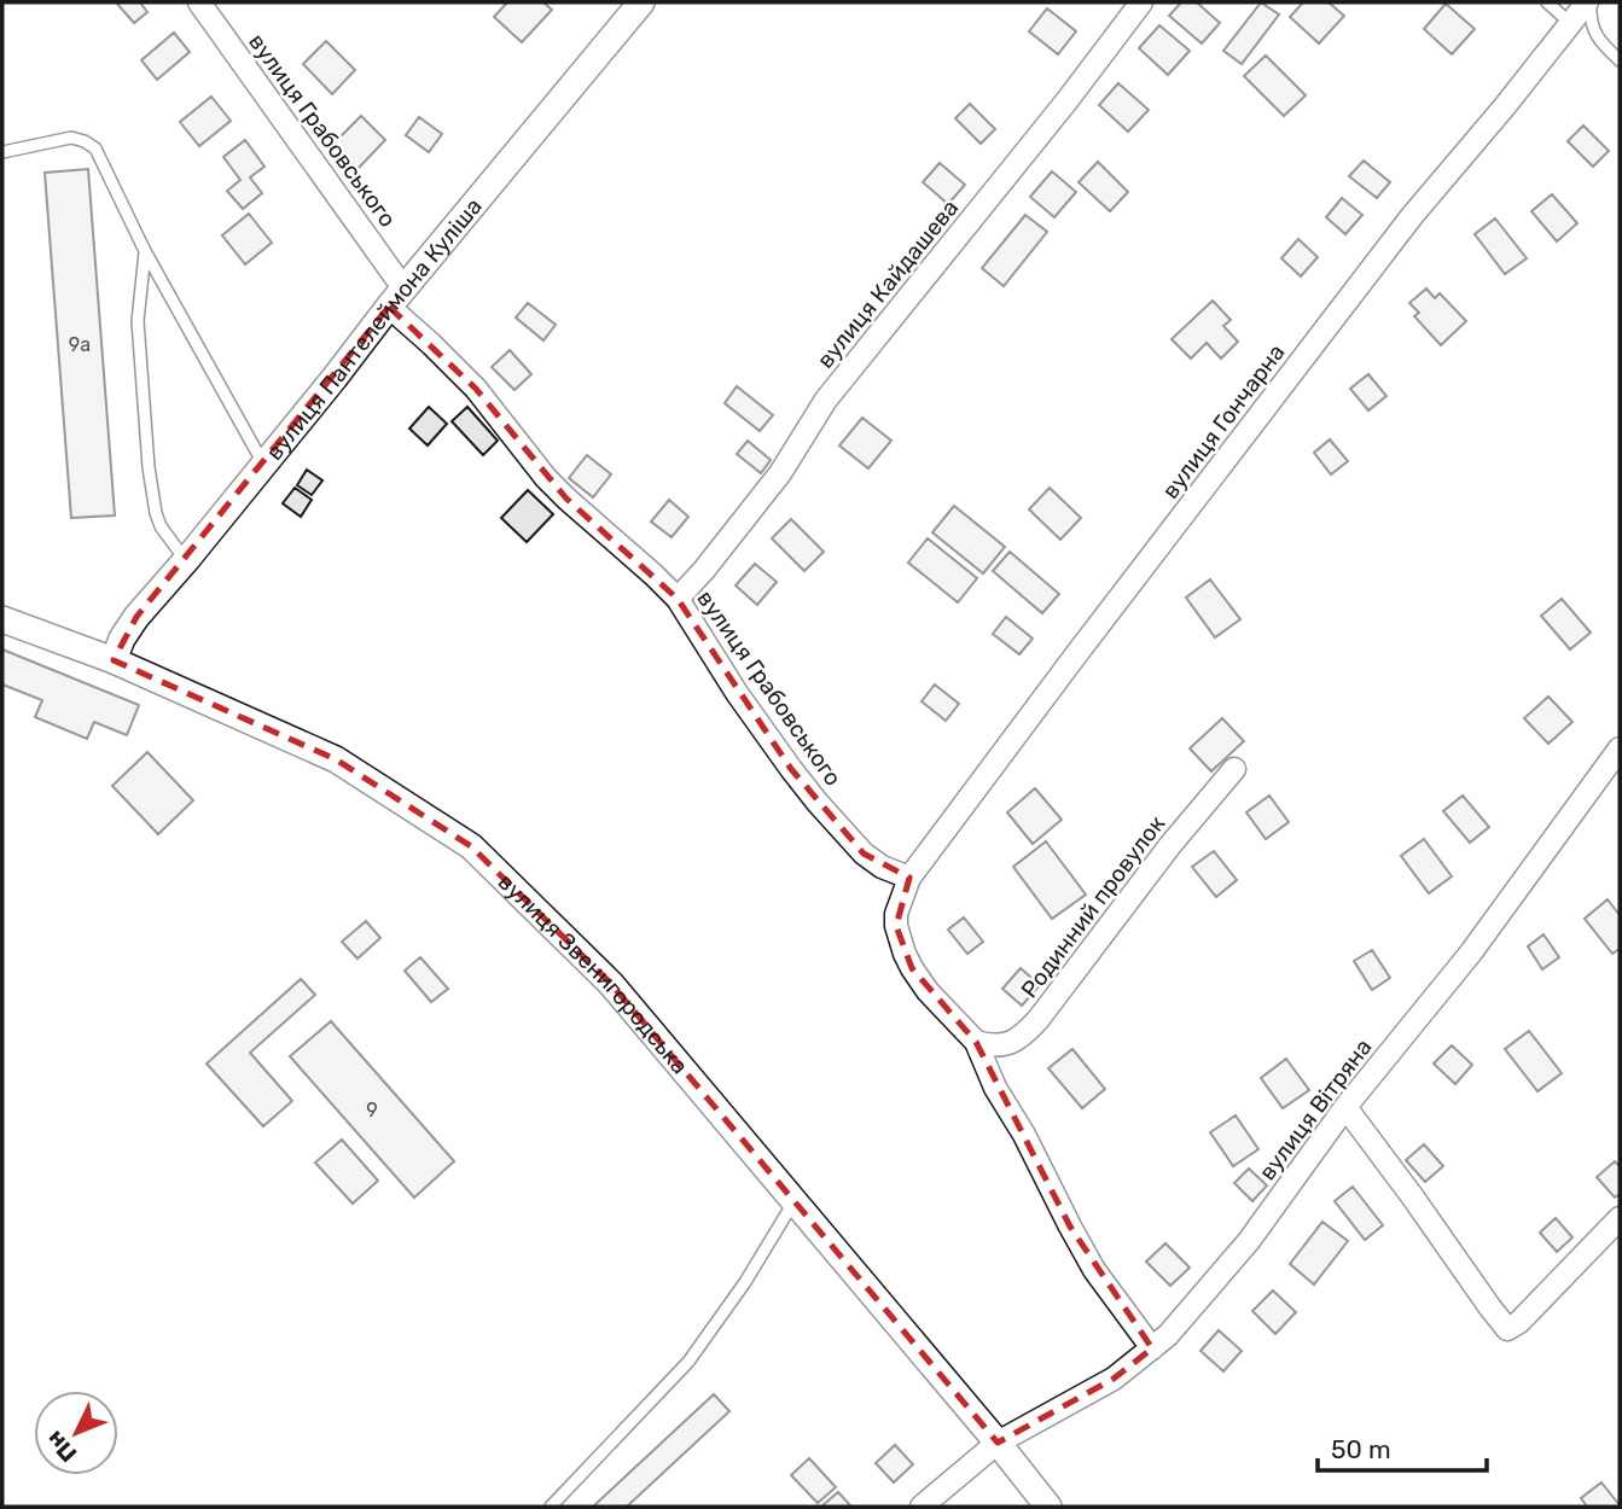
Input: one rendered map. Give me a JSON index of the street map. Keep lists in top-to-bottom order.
{
  "streets": {
    "street": [
      "вулиця Грабовського",
      "вулиця Кайдашева",
      "вулиця Пантелеймона Куліша",
      "вулиця Гончарна",
      "Родинний провулок",
      "вулиця Звенигородська",
      "вулиця Вітряна"
    ]
  },
  "crossings": [
    ["вулиця Грабовського", "вулиця Кайдашева"],
    ["вулиця Грабовського", "вулиця Пантелеймона Куліша"],
    ["вулиця Грабовського", "вулиця Гончарна"],
    ["вулиця Пантелеймона Куліша", "вулиця Звенигородська"],
    ["вулиця Звенигородська", "вулиця Вітряна"]
  ],
  "house_numbers": ["9а", "9"],
  "scale_bar": "50 m",
  "north": "bottom left"
}
